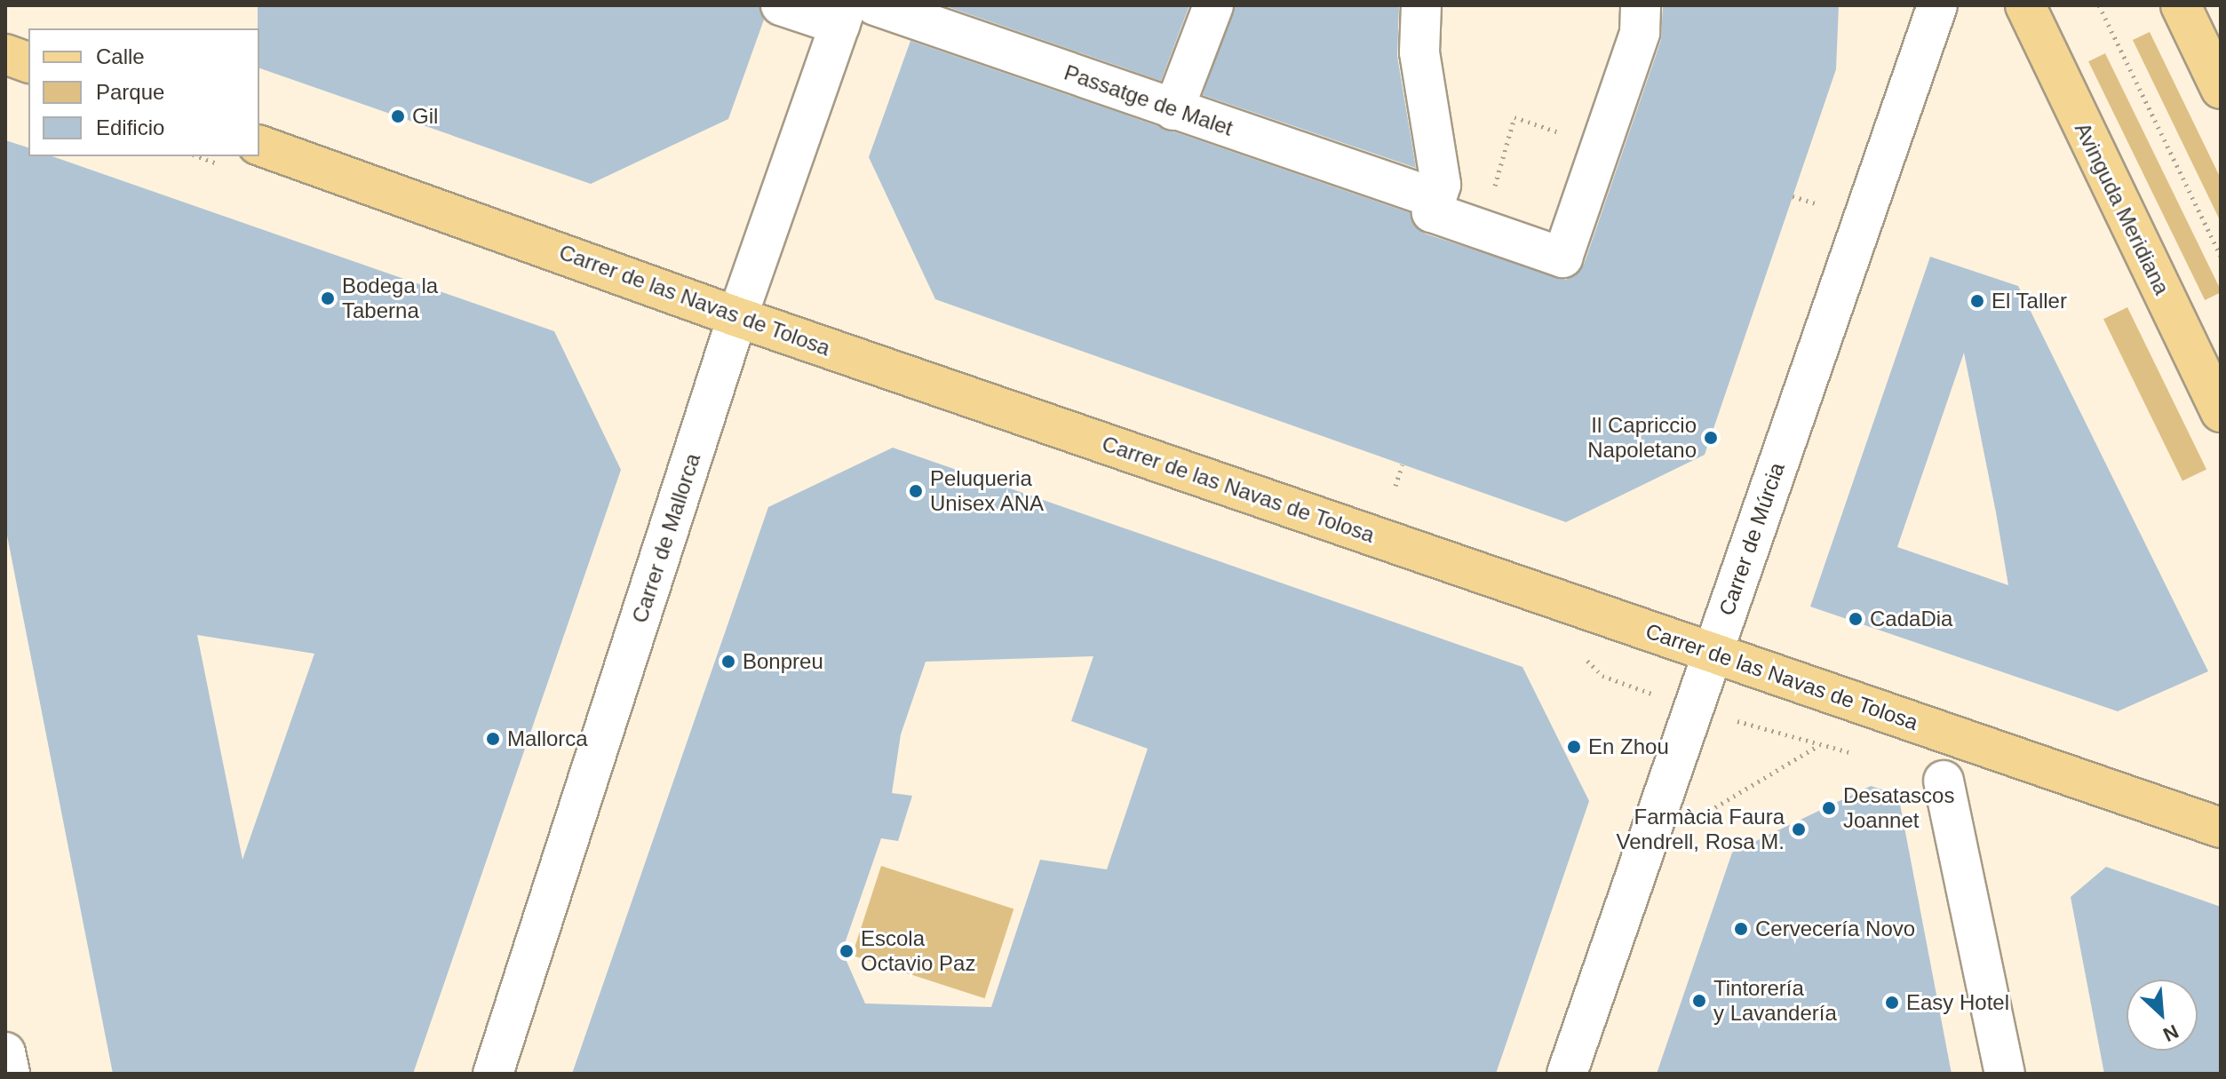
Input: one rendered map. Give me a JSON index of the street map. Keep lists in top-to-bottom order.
{
  "streets": {
    "main road": ["Avinguda Meridiana", "Carrer de las Navas de Tolosa"],
    "street": ["Passatge de Malet", "Carrer de Mallorca", "Carrer de Múrcia"]
  },
  "crossings": [
    ["Carrer de las Navas de Tolosa", "Carrer de Mallorca"],
    ["Carrer de las Navas de Tolosa", "Carrer de Múrcia"]
  ],
  "places": [
    "Gil",
    "Bodega la Taberna",
    "El Taller",
    "Il Capriccio Napoletano",
    "Peluqueria Unisex ANA",
    "CadaDia",
    "Bonpreu",
    "Mallorca",
    "En Zhou",
    "Desatascos Joannet",
    "Farmàcia Faura Vendrell, Rosa M.",
    "Cervecería Novo",
    "Escola Octavio Paz",
    "Tintorería y Lavandería",
    "Easy Hotel"
  ],
  "legend": ["Calle", "Parque", "Edificio"],
  "north": "bottom right"
}
